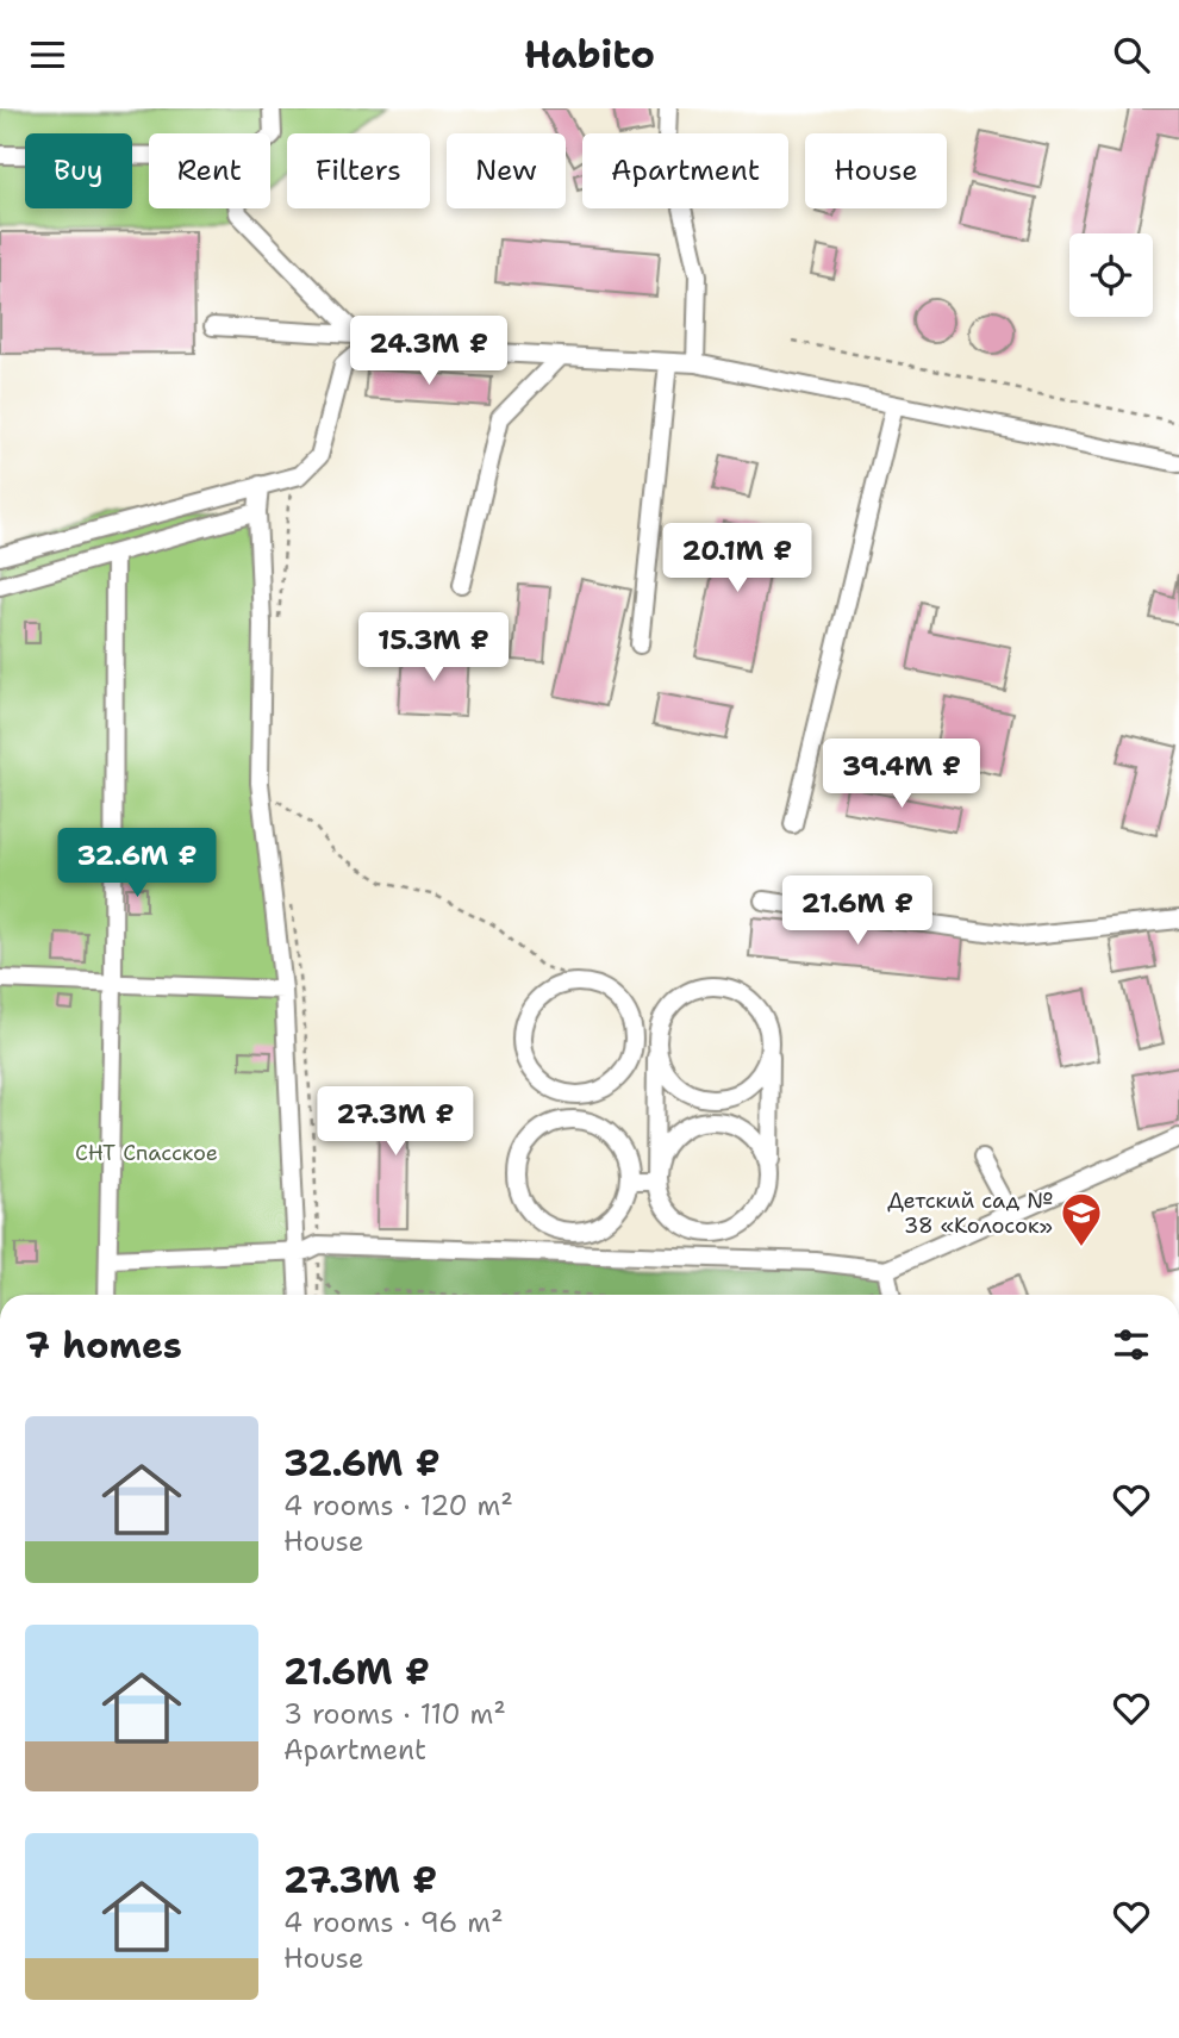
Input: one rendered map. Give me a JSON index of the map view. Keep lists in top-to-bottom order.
{
  "parks": ["СНТ Спасское"],
  "places": {
    "school or university": ["Детский сад № 38 «Колосок»"]
  },
  "page": {
    "header": "Habito",
    "chip": [
      "Buy",
      "Rent",
      "Filters",
      "New",
      "Apartment",
      "House"
    ],
    "price": [
      "24.3M ₽",
      "20.1M ₽",
      "15.3M ₽",
      "39.4M ₽",
      "32.6M ₽",
      "21.6M ₽",
      "27.3M ₽"
    ],
    "heading": "7 homes",
    "list": [
      {
        "name": "32.6M ₽",
        "note": "4 rooms · 120 m² · House"
      },
      {
        "name": "21.6M ₽",
        "note": "3 rooms · 110 m² · Apartment"
      },
      {
        "name": "27.3M ₽",
        "note": "4 rooms · 96 m² · House"
      }
    ]
  }
}
